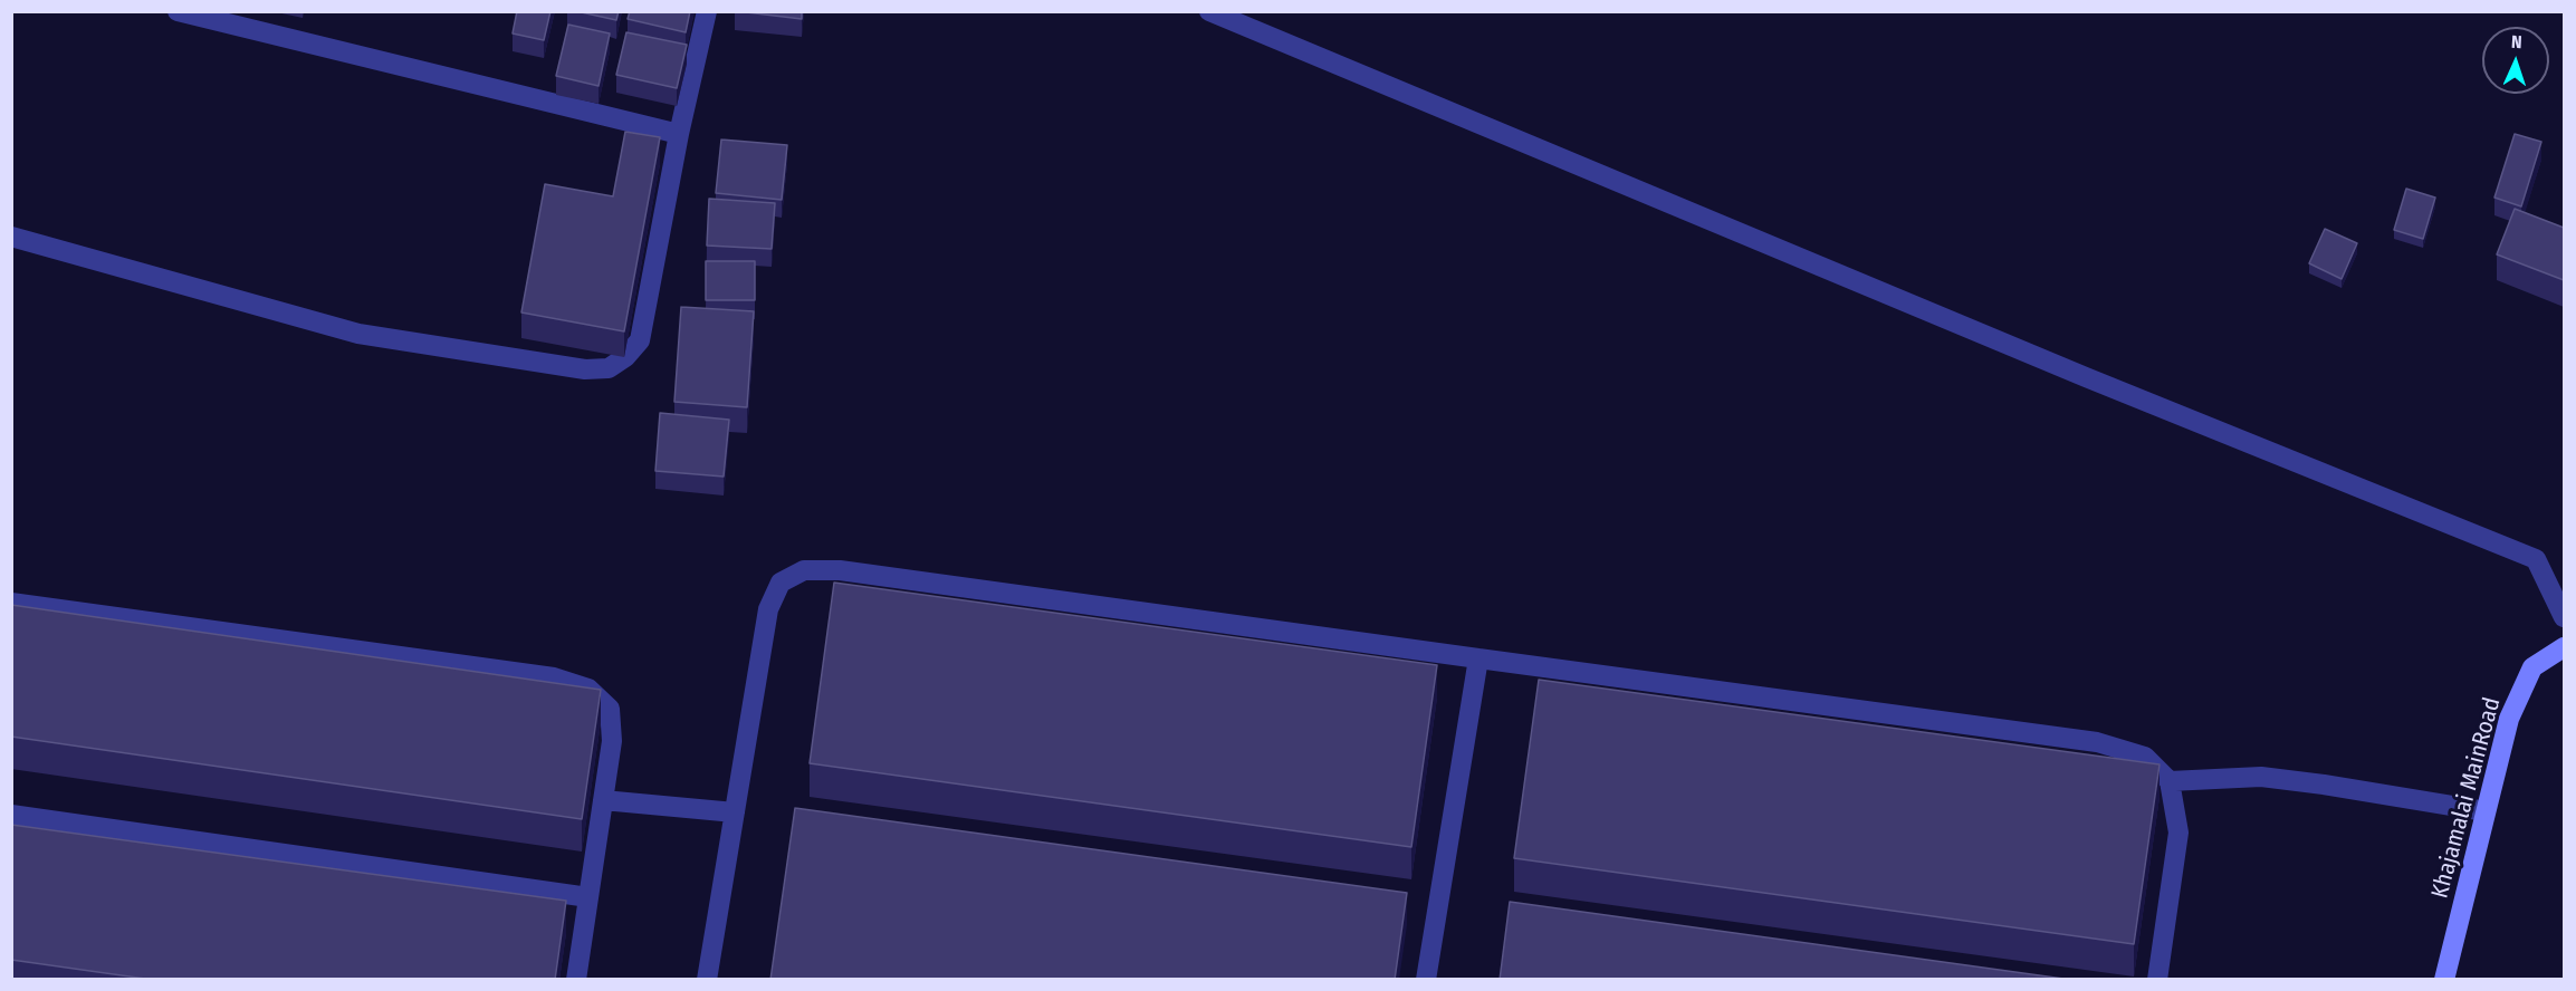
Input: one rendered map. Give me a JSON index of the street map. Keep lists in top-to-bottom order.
{
  "streets": {
    "main road": ["Khajamalai MainRoad"]
  },
  "north": "top"
}
